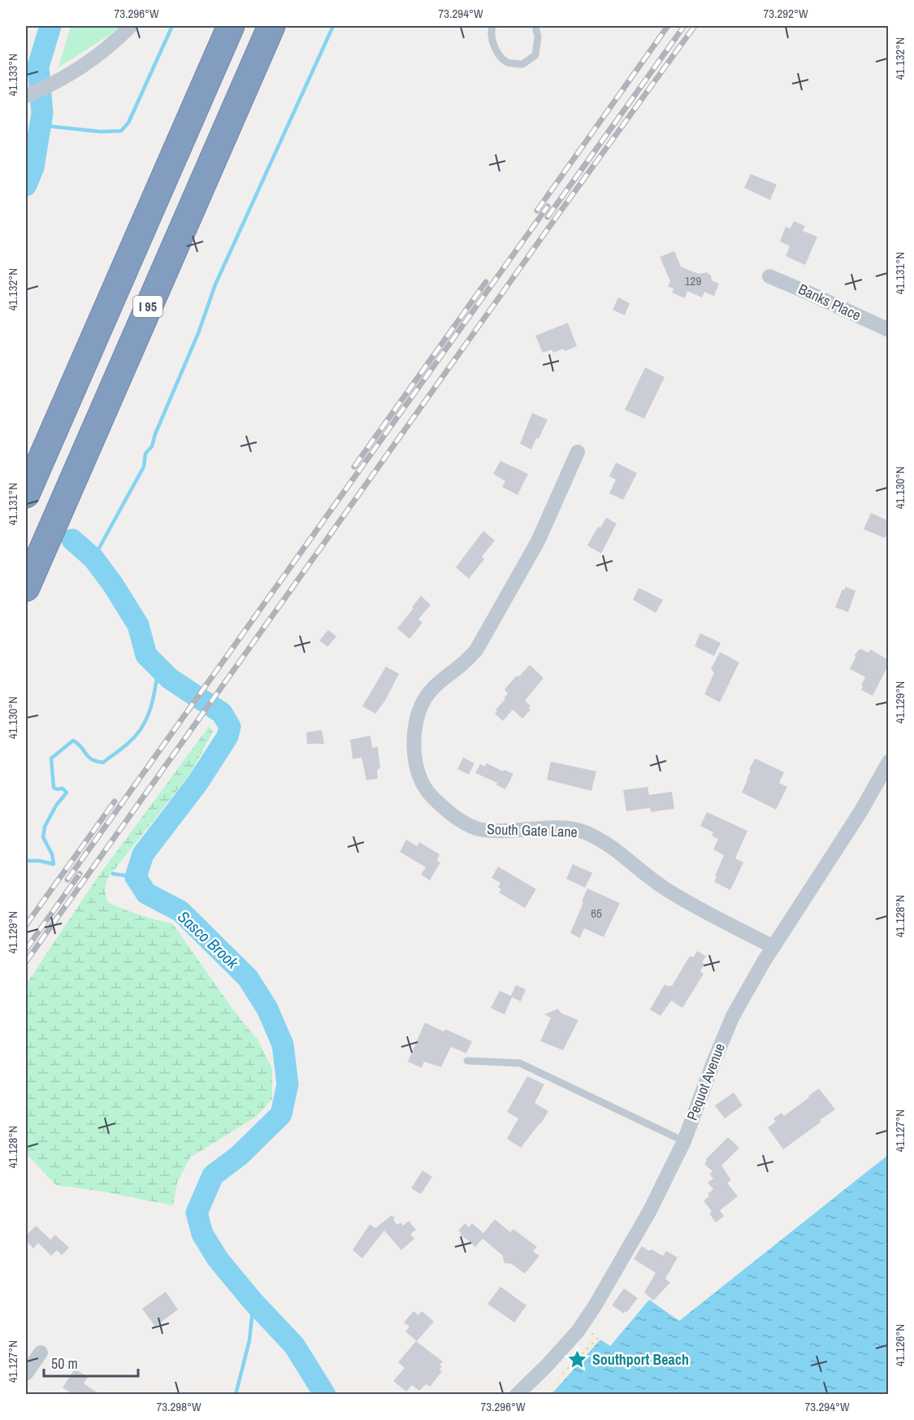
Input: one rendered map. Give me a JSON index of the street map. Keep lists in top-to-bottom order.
{
  "streets": {
    "highway": ["I 95"],
    "street": ["Banks Place", "South Gate Lane", "Pequot Avenue"]
  },
  "crossings": [
    ["South Gate Lane", "Pequot Avenue"]
  ],
  "water": ["Sasco Brook"],
  "places": {
    "place": ["Southport Beach"]
  },
  "house_numbers": ["129", "65"],
  "scale_bar": "50 m",
  "coordinates": [
    "73.296°W",
    "73.294°W",
    "73.292°W",
    "41.132°N",
    "41.133°N",
    "41.131°N",
    "41.130°N",
    "41.129°N",
    "41.128°N",
    "41.127°N",
    "41.126°N",
    "73.298°W"
  ]
}
